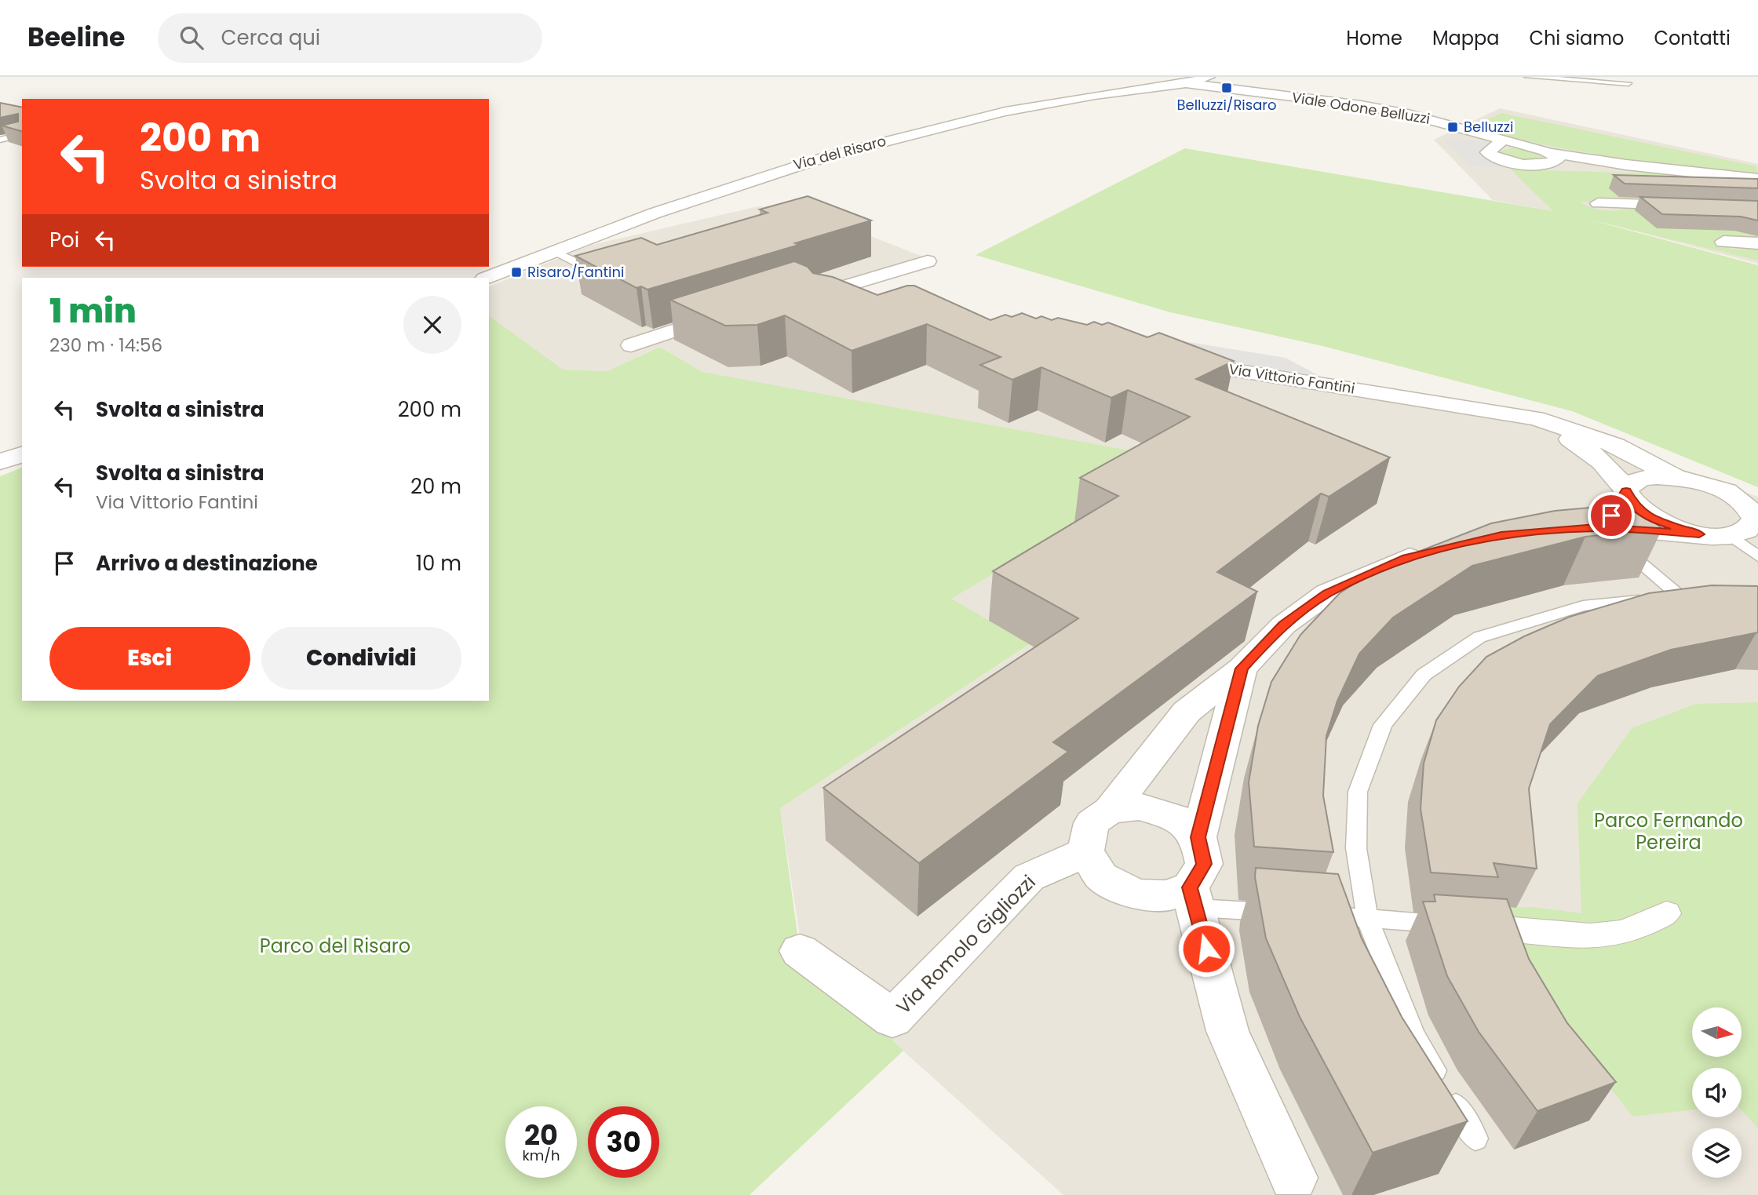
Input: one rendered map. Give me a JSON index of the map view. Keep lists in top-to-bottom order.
{
  "streets": {
    "street": [
      "Viale Odone Belluzzi",
      "Via del Risaro",
      "Via Vittorio Fantini",
      "Via Romolo Gigliozzi"
    ]
  },
  "crossings": [
    ["Viale Odone Belluzzi", "Via del Risaro"]
  ],
  "parks": ["Parco Fernando Pereira", "Parco del Risaro"],
  "places": {
    "transit": ["Belluzzi/Risaro", "Belluzzi", "Risaro/Fantini"]
  },
  "north": "right",
  "page": {
    "header": "Beeline",
    "search": "Cerca qui",
    "nav": [
      "Home",
      "Mappa",
      "Chi siamo",
      "Contatti"
    ],
    "turn": ["200 m", "Svolta a sinistra"],
    "then": "Poi",
    "heading": ["1 min", "230 m · 14:56"],
    "list": [
      {
        "name": "Svolta a sinistra",
        "value": "200 m"
      },
      {
        "name": "Svolta a sinistra",
        "note": "Via Vittorio Fantini",
        "value": "20 m"
      },
      {
        "name": "Arrivo a destinazione",
        "value": "10 m"
      }
    ],
    "buttons": ["Esci", "Condividi"],
    "speed": "20 km/h",
    "limit": "30"
  }
}
